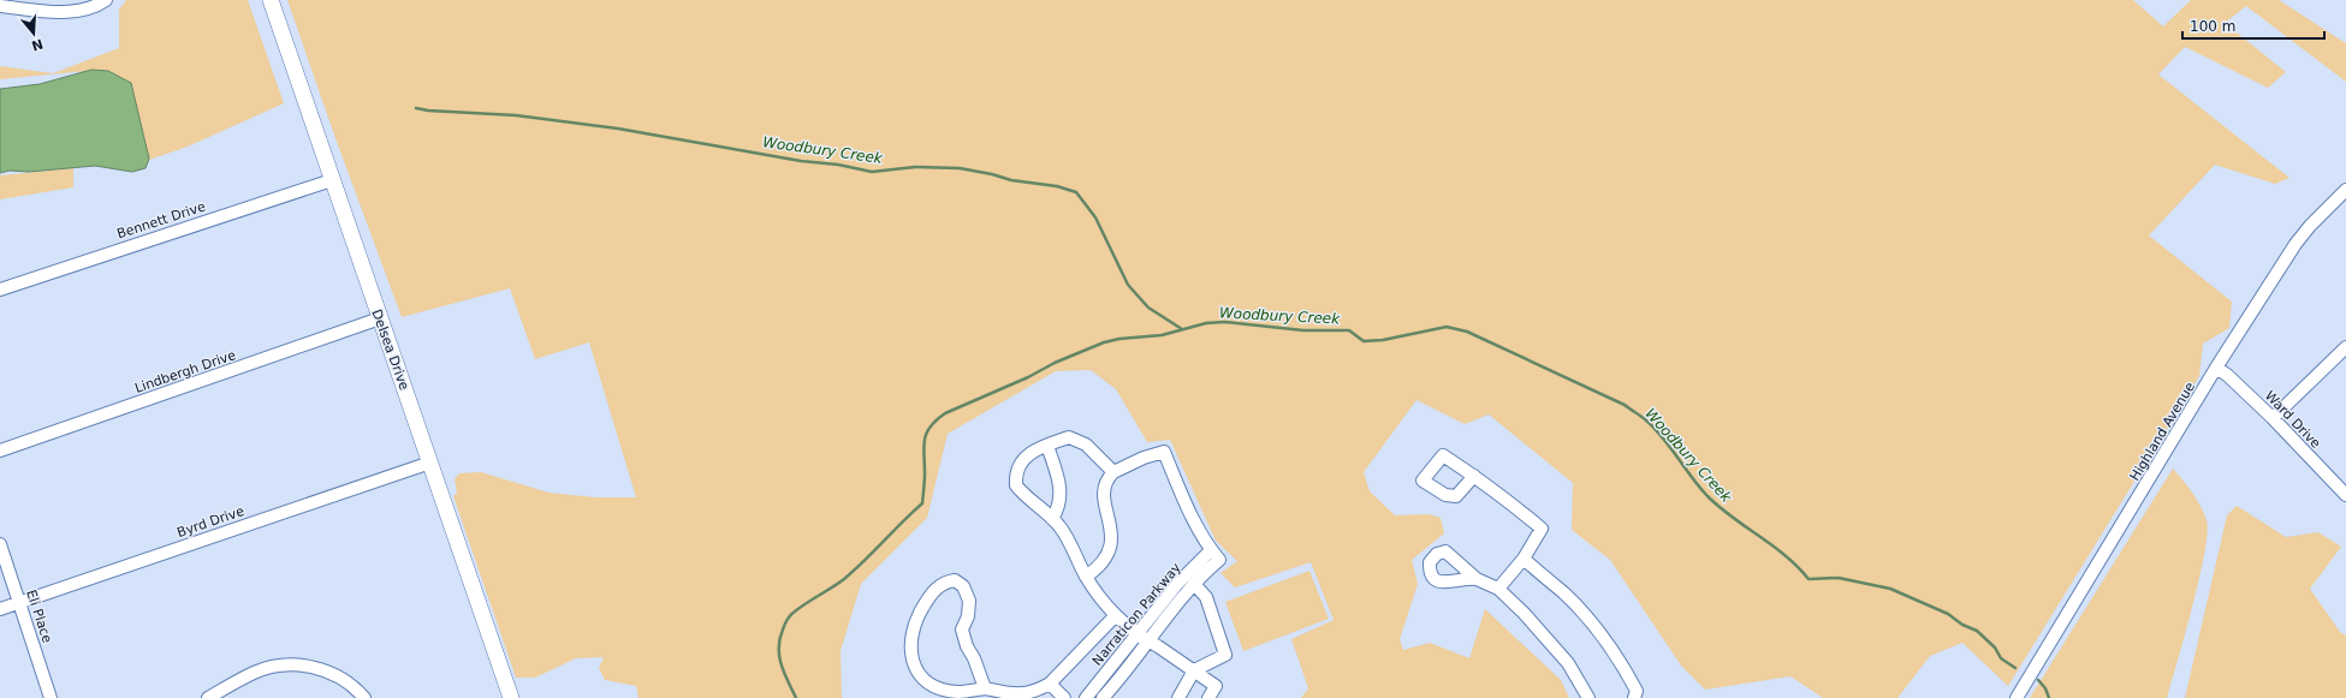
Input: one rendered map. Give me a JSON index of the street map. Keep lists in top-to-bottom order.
{
  "streets": {
    "main road": ["Delsea Drive"],
    "street": [
      "Bennett Drive",
      "Lindbergh Drive",
      "Ward Drive",
      "Highland Avenue",
      "Byrd Drive",
      "Narraticon Parkway",
      "Eli Place"
    ]
  },
  "crossings": [
    ["Bennett Drive", "Delsea Drive"],
    ["Delsea Drive", "Lindbergh Drive"],
    ["Delsea Drive", "Byrd Drive"],
    ["Ward Drive", "Highland Avenue"],
    ["Byrd Drive", "Eli Place"]
  ],
  "water": ["Woodbury Creek"],
  "scale_bar": "100 m",
  "north": "bottom"
}
